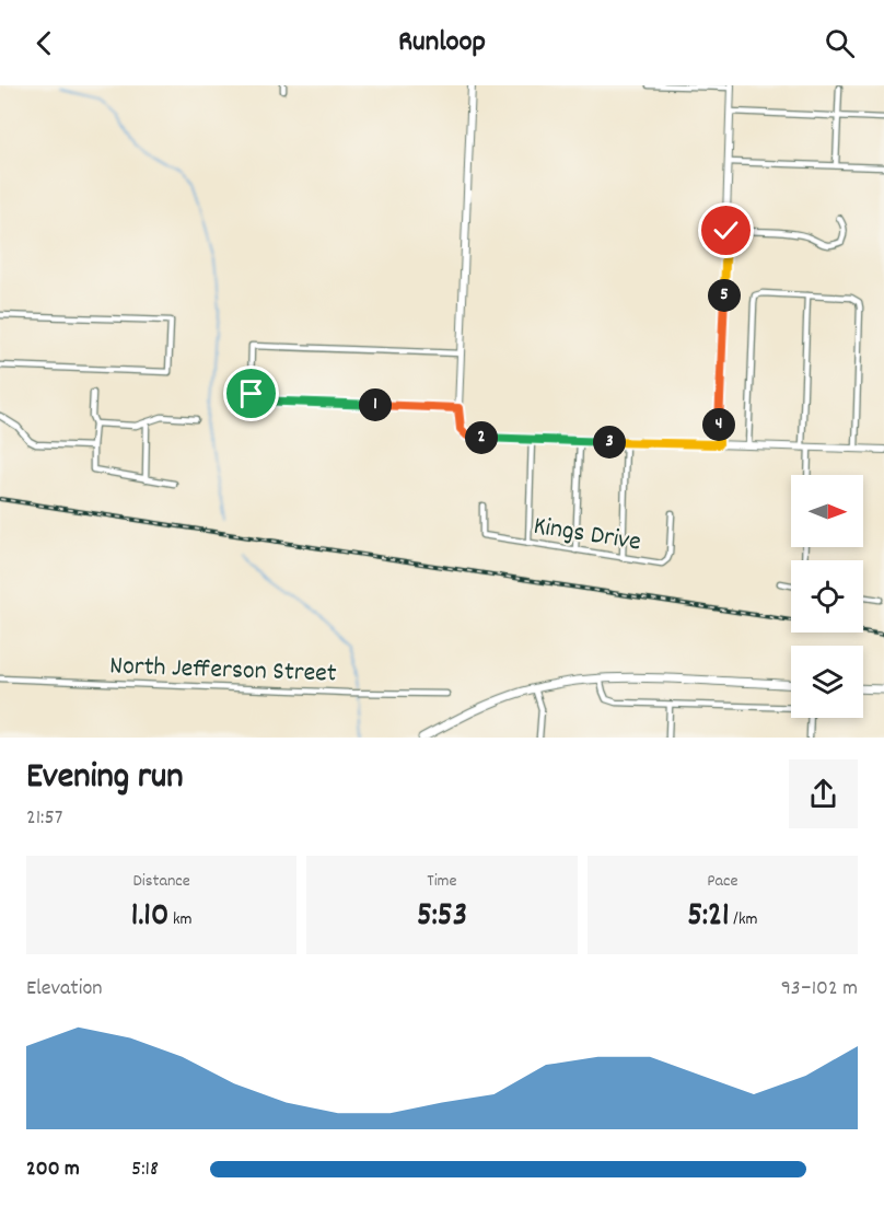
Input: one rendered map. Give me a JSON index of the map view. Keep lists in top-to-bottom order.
{
  "streets": {
    "street": ["Kings Drive", "North Jefferson Street"]
  },
  "north": "right",
  "page": {
    "header": "Runloop",
    "pins": [
      "5",
      "1",
      "4",
      "2",
      "3"
    ],
    "heading": ["Evening run", "21:57"],
    "stats": [
      ["Distance", "1.10 km"],
      ["Time", "5:53"],
      ["Pace", "5:21 /km"]
    ],
    "chart": ["Elevation", "93–102 m"],
    "list": [
      {
        "name": "200 m",
        "note": "5:18"
      }
    ]
  }
}
